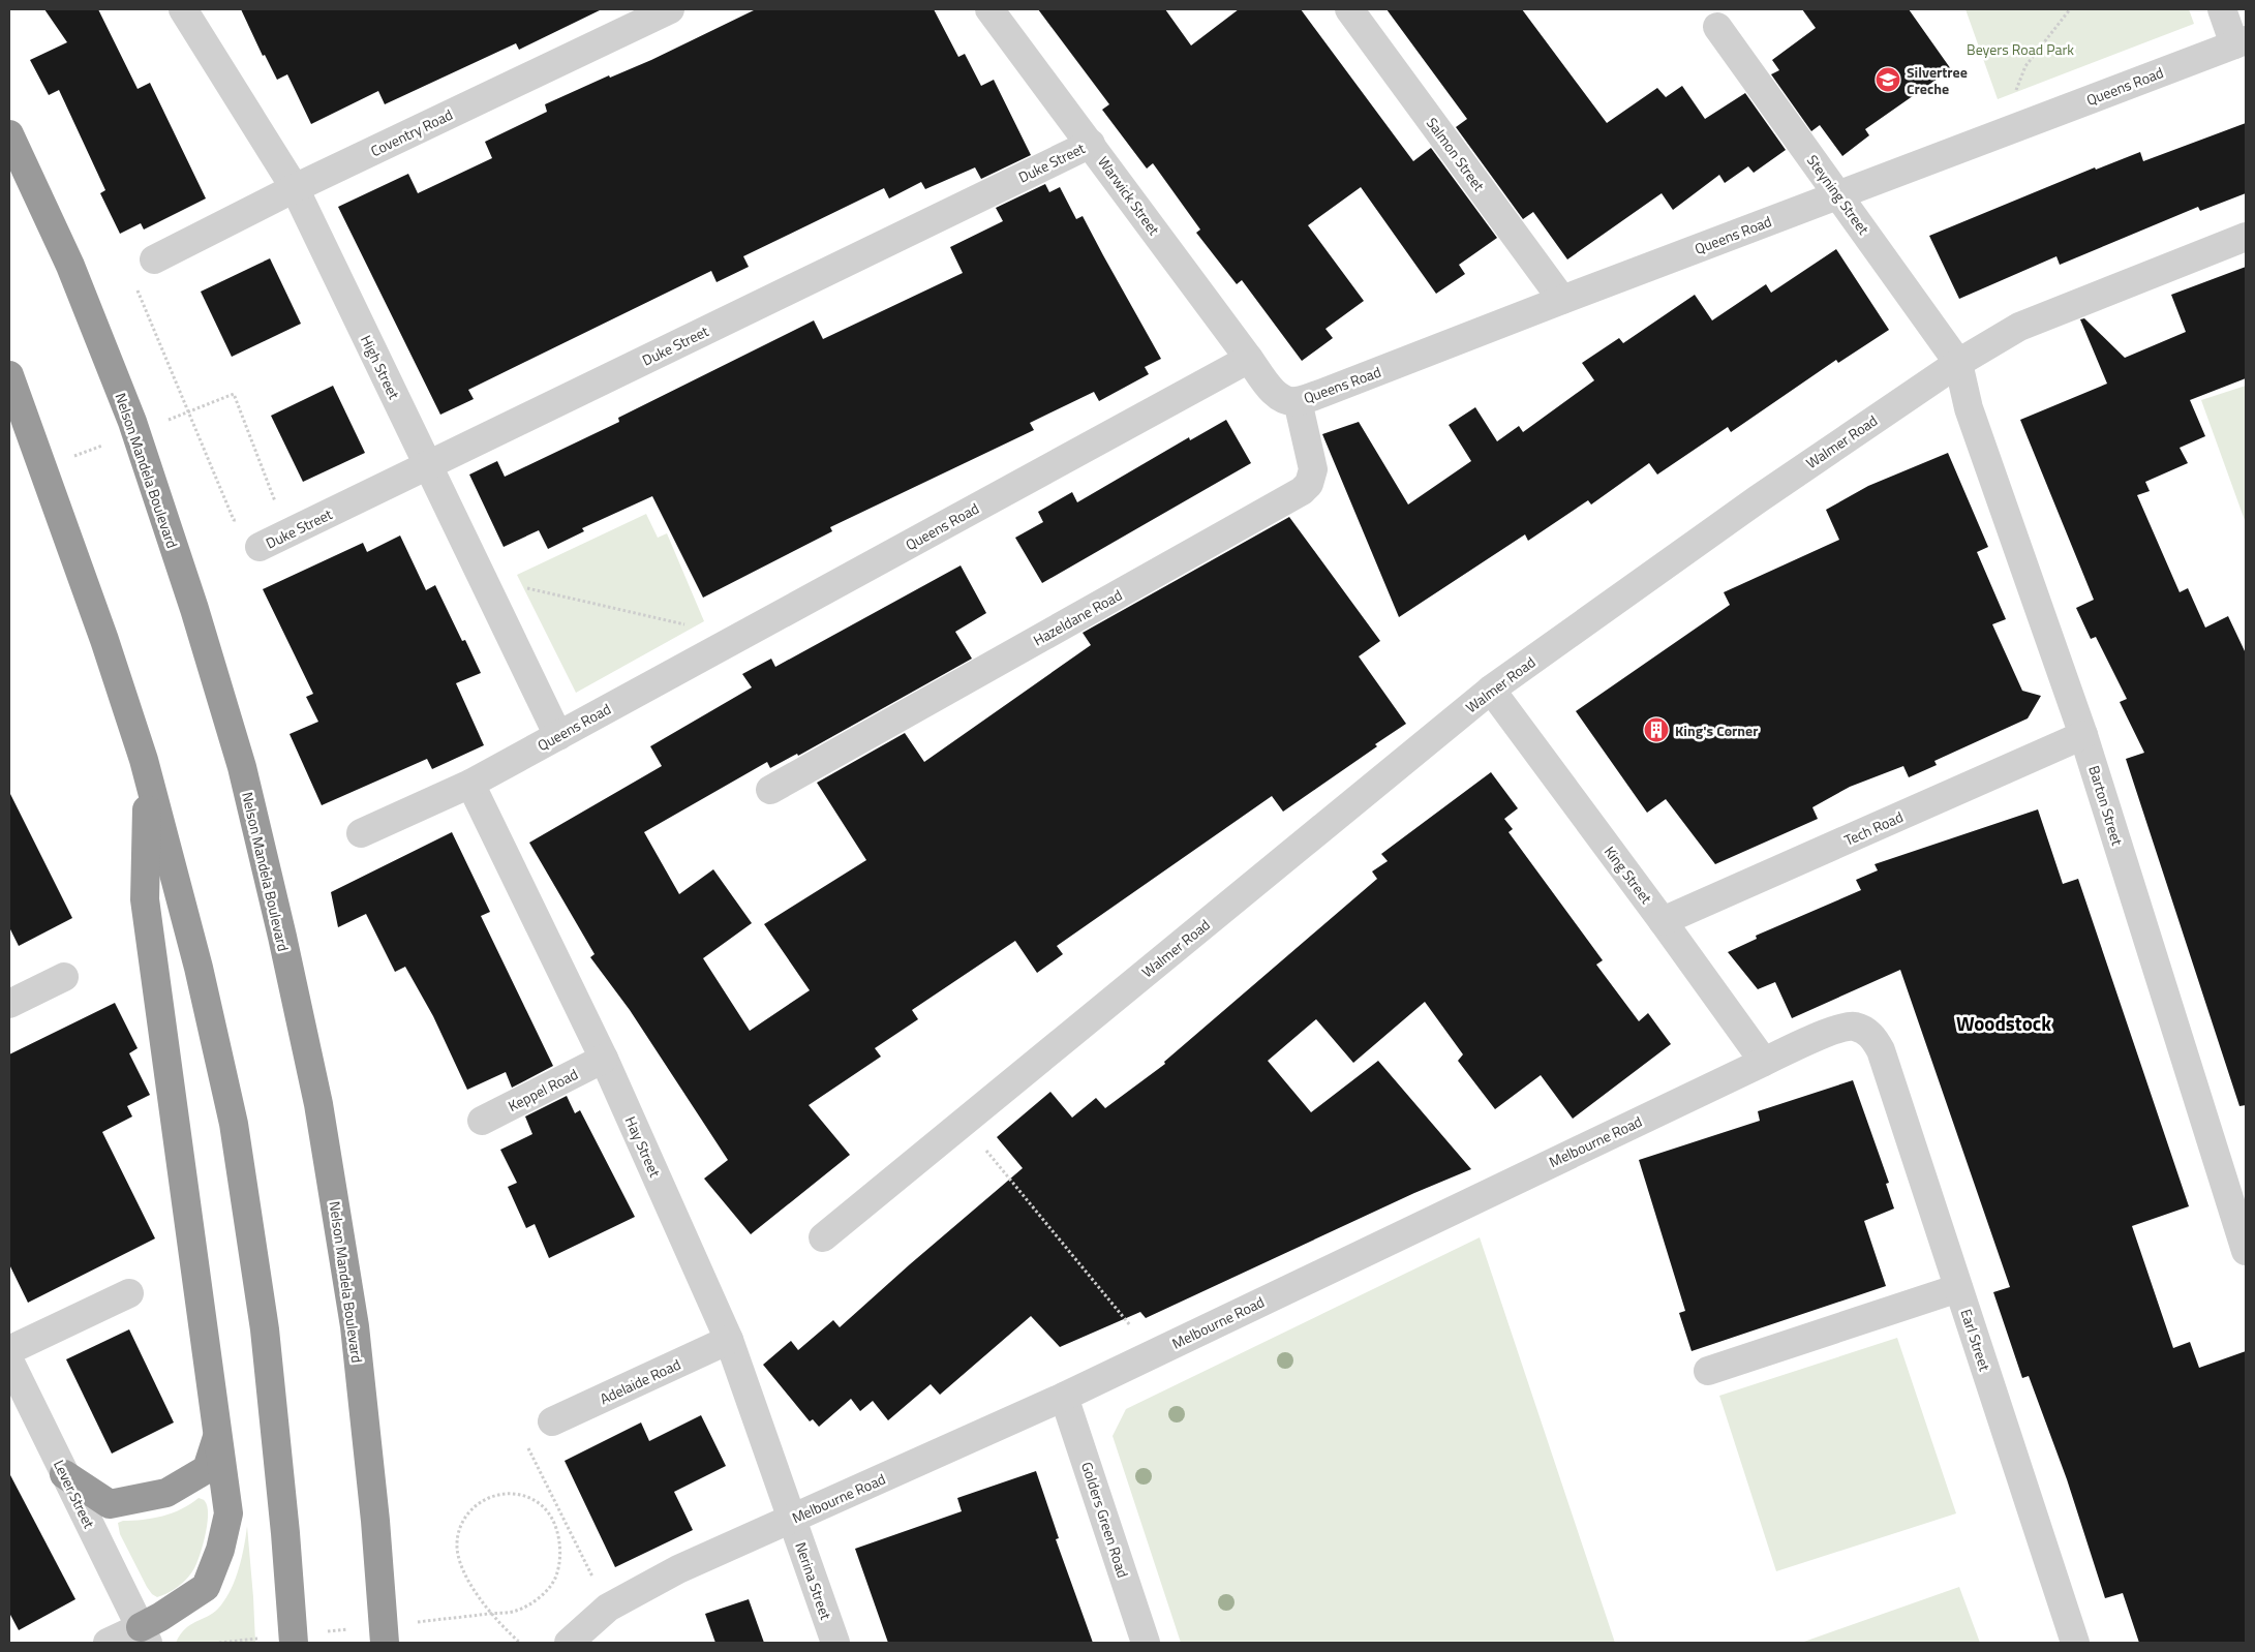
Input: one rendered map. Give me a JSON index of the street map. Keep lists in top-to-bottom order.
{
  "streets": {
    "highway": ["Nelson Mandela Boulevard"],
    "street": [
      "Queens Road",
      "Coventry Road",
      "Salmon Street",
      "Duke Street",
      "Steyning Street",
      "Warwick Street",
      "High Street",
      "Walmer Road",
      "Hazeldane Road",
      "Barton Street",
      "Tech Road",
      "King Street",
      "Keppel Road",
      "Melbourne Road",
      "Hay Street",
      "Earl Street",
      "Adelaide Road",
      "Lever Street",
      "Golders Green Road",
      "Nerina Street"
    ]
  },
  "crossings": [
    ["Queens Road", "Salmon Street"],
    ["Queens Road", "Steyning Street"],
    ["Queens Road", "Warwick Street"],
    ["Queens Road", "High Street"],
    ["Queens Road", "Hazeldane Road"],
    ["Queens Road", "Hay Street"],
    ["Coventry Road", "High Street"],
    ["Duke Street", "Warwick Street"],
    ["Duke Street", "High Street"],
    ["Steyning Street", "Walmer Road"],
    ["Steyning Street", "Barton Street"],
    ["Walmer Road", "Barton Street"],
    ["Walmer Road", "King Street"],
    ["Barton Street", "Tech Road"],
    ["Tech Road", "King Street"],
    ["King Street", "Melbourne Road"],
    ["Keppel Road", "Hay Street"],
    ["Melbourne Road", "Hay Street"],
    ["Melbourne Road", "Earl Street"],
    ["Melbourne Road", "Golders Green Road"],
    ["Melbourne Road", "Nerina Street"],
    ["Hay Street", "Adelaide Road"],
    ["Hay Street", "Nerina Street"]
  ],
  "districts": ["Woodstock"],
  "parks": ["Beyers Road Park"],
  "places": {
    "school or university": ["Silvertree Creche"],
    "building": ["King's Corner"]
  }
}
